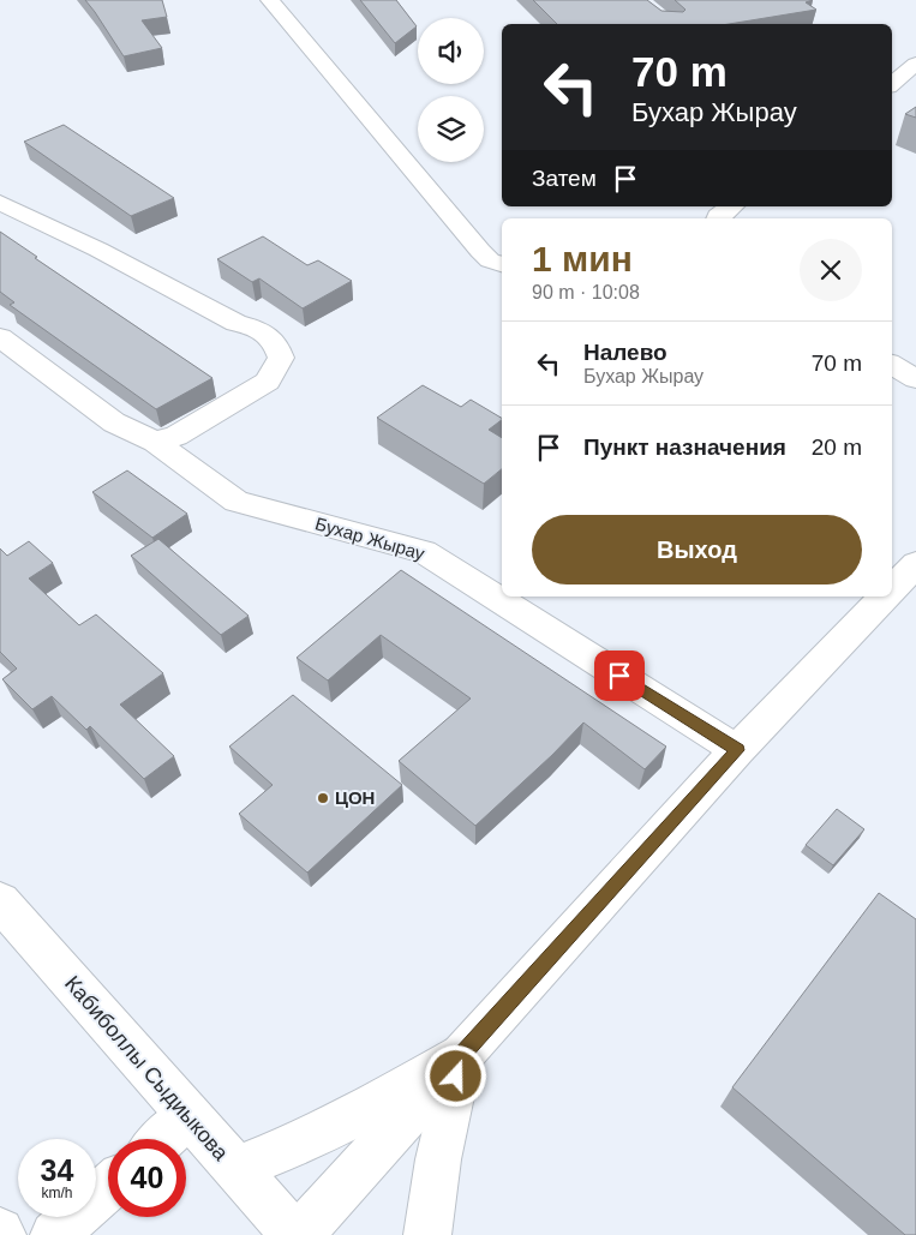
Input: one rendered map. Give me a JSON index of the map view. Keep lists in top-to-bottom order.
{
  "streets": {
    "street": ["Бухар Жырау", "Кабиболлы Сыдиыкова"]
  },
  "places": ["ЦОН"],
  "page": {
    "turn": ["70 m", "Бухар Жырау"],
    "then": "Затем",
    "heading": ["1 мин", "90 m · 10:08"],
    "list": [
      {
        "name": "Налево",
        "note": "Бухар Жырау",
        "value": "70 m"
      },
      {
        "name": "Пункт назначения",
        "value": "20 m"
      }
    ],
    "buttons": "Выход",
    "speed": "34 km/h",
    "limit": "40"
  }
}
